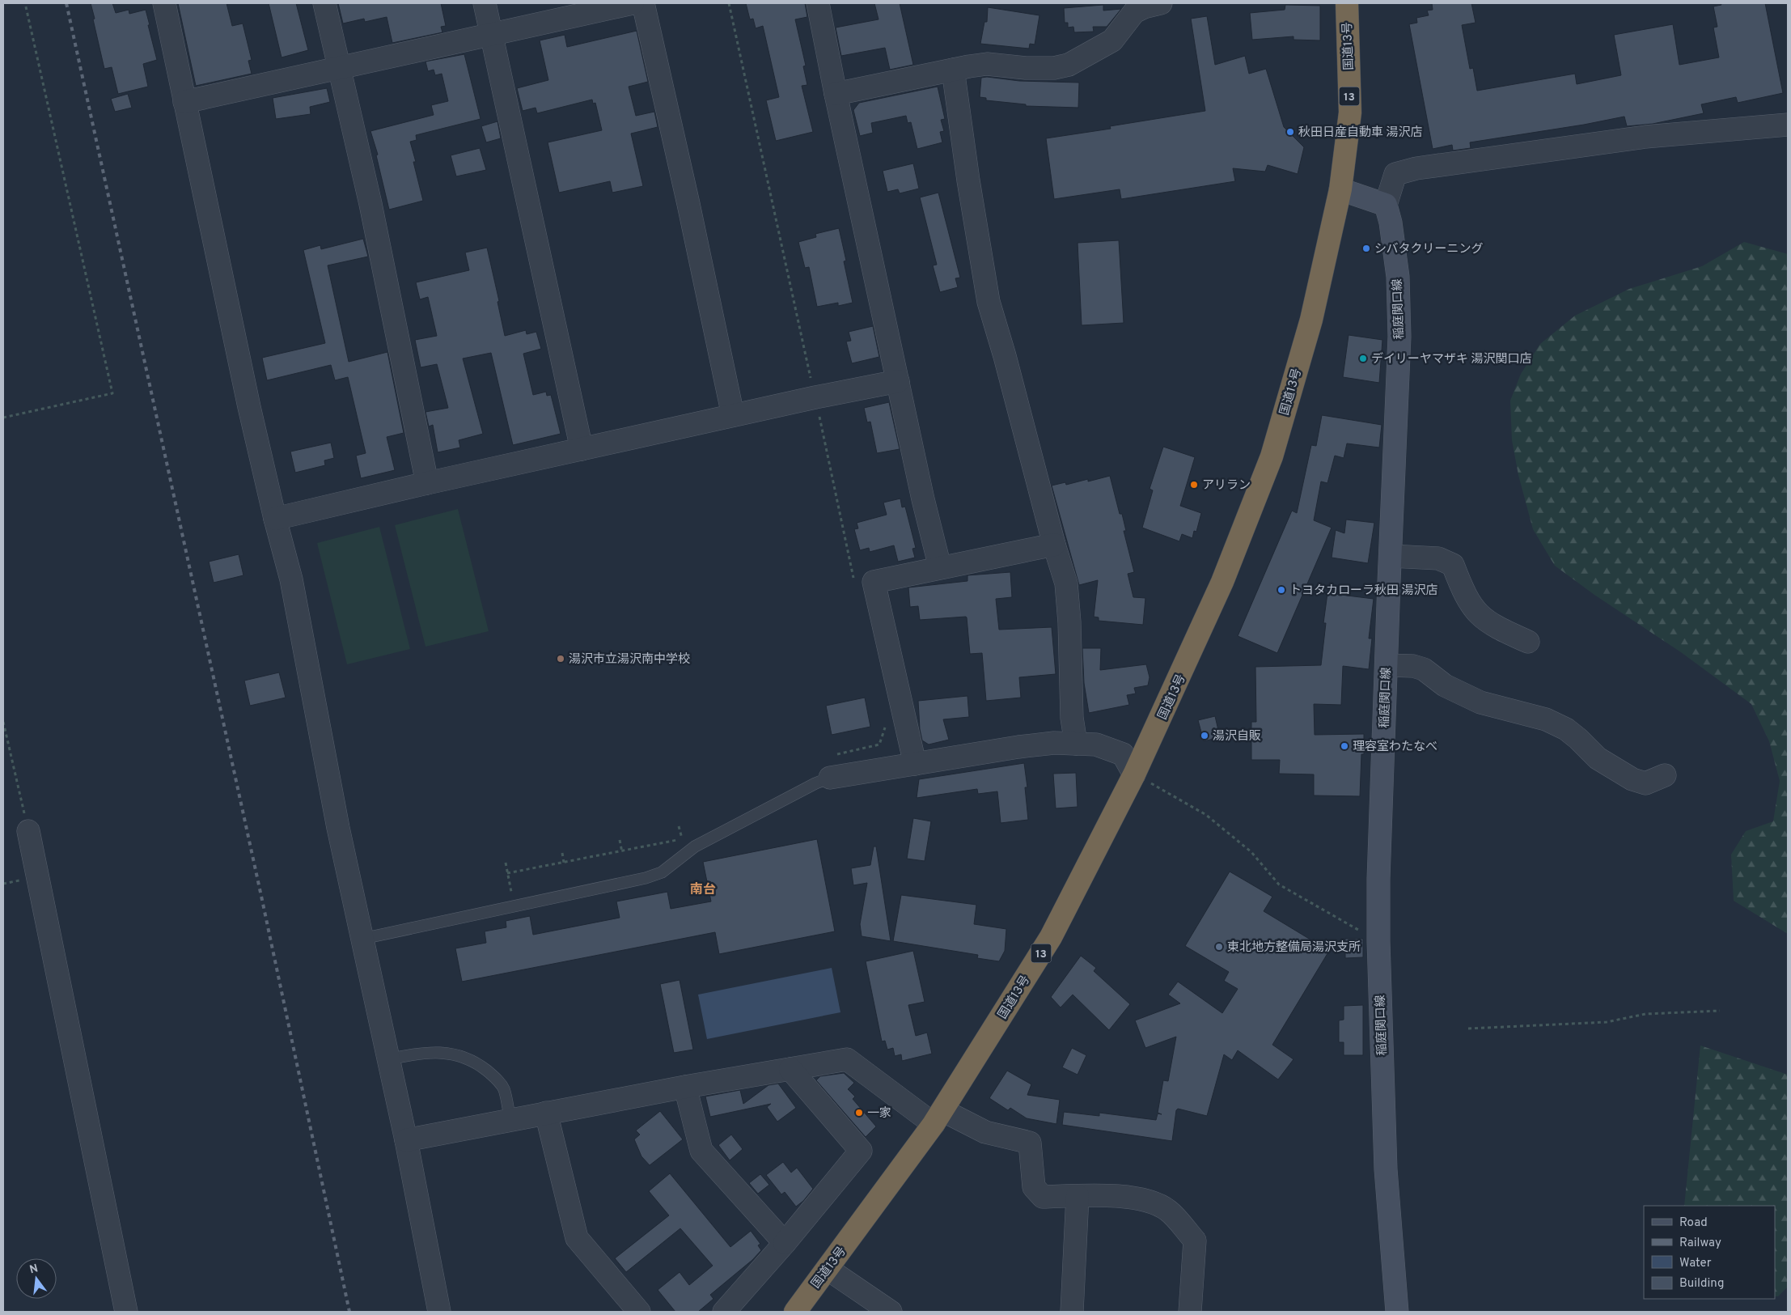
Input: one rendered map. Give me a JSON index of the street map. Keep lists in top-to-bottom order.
{
  "streets": {
    "highway": ["国道13号", "13"],
    "main road": ["稲庭関口線"]
  },
  "districts": ["南台"],
  "places": [
    "秋田日産自動車 湯沢店",
    "シバタクリーニング",
    "デイリーヤマザキ 湯沢関口店",
    "アリラン",
    "トヨタカローラ秋田 湯沢店",
    "湯沢市立湯沢南中学校",
    "湯沢自販",
    "理容室わたなべ",
    "東北地方整備局湯沢支所",
    "一家"
  ],
  "legend": [
    "Road",
    "Railway",
    "Water",
    "Building"
  ],
  "north": "top"
}
